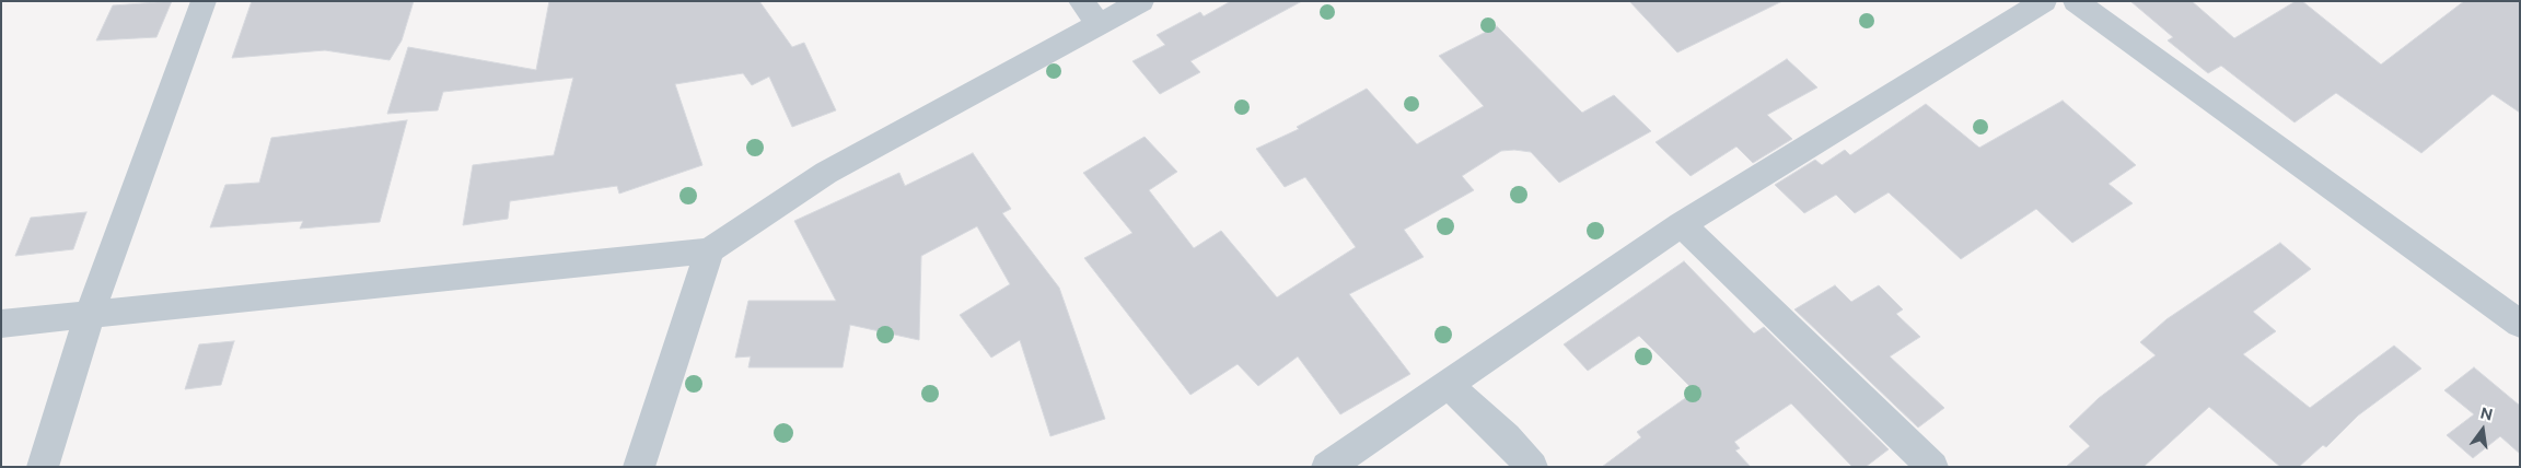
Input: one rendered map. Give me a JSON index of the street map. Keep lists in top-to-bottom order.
{
  "north": "top"
}
